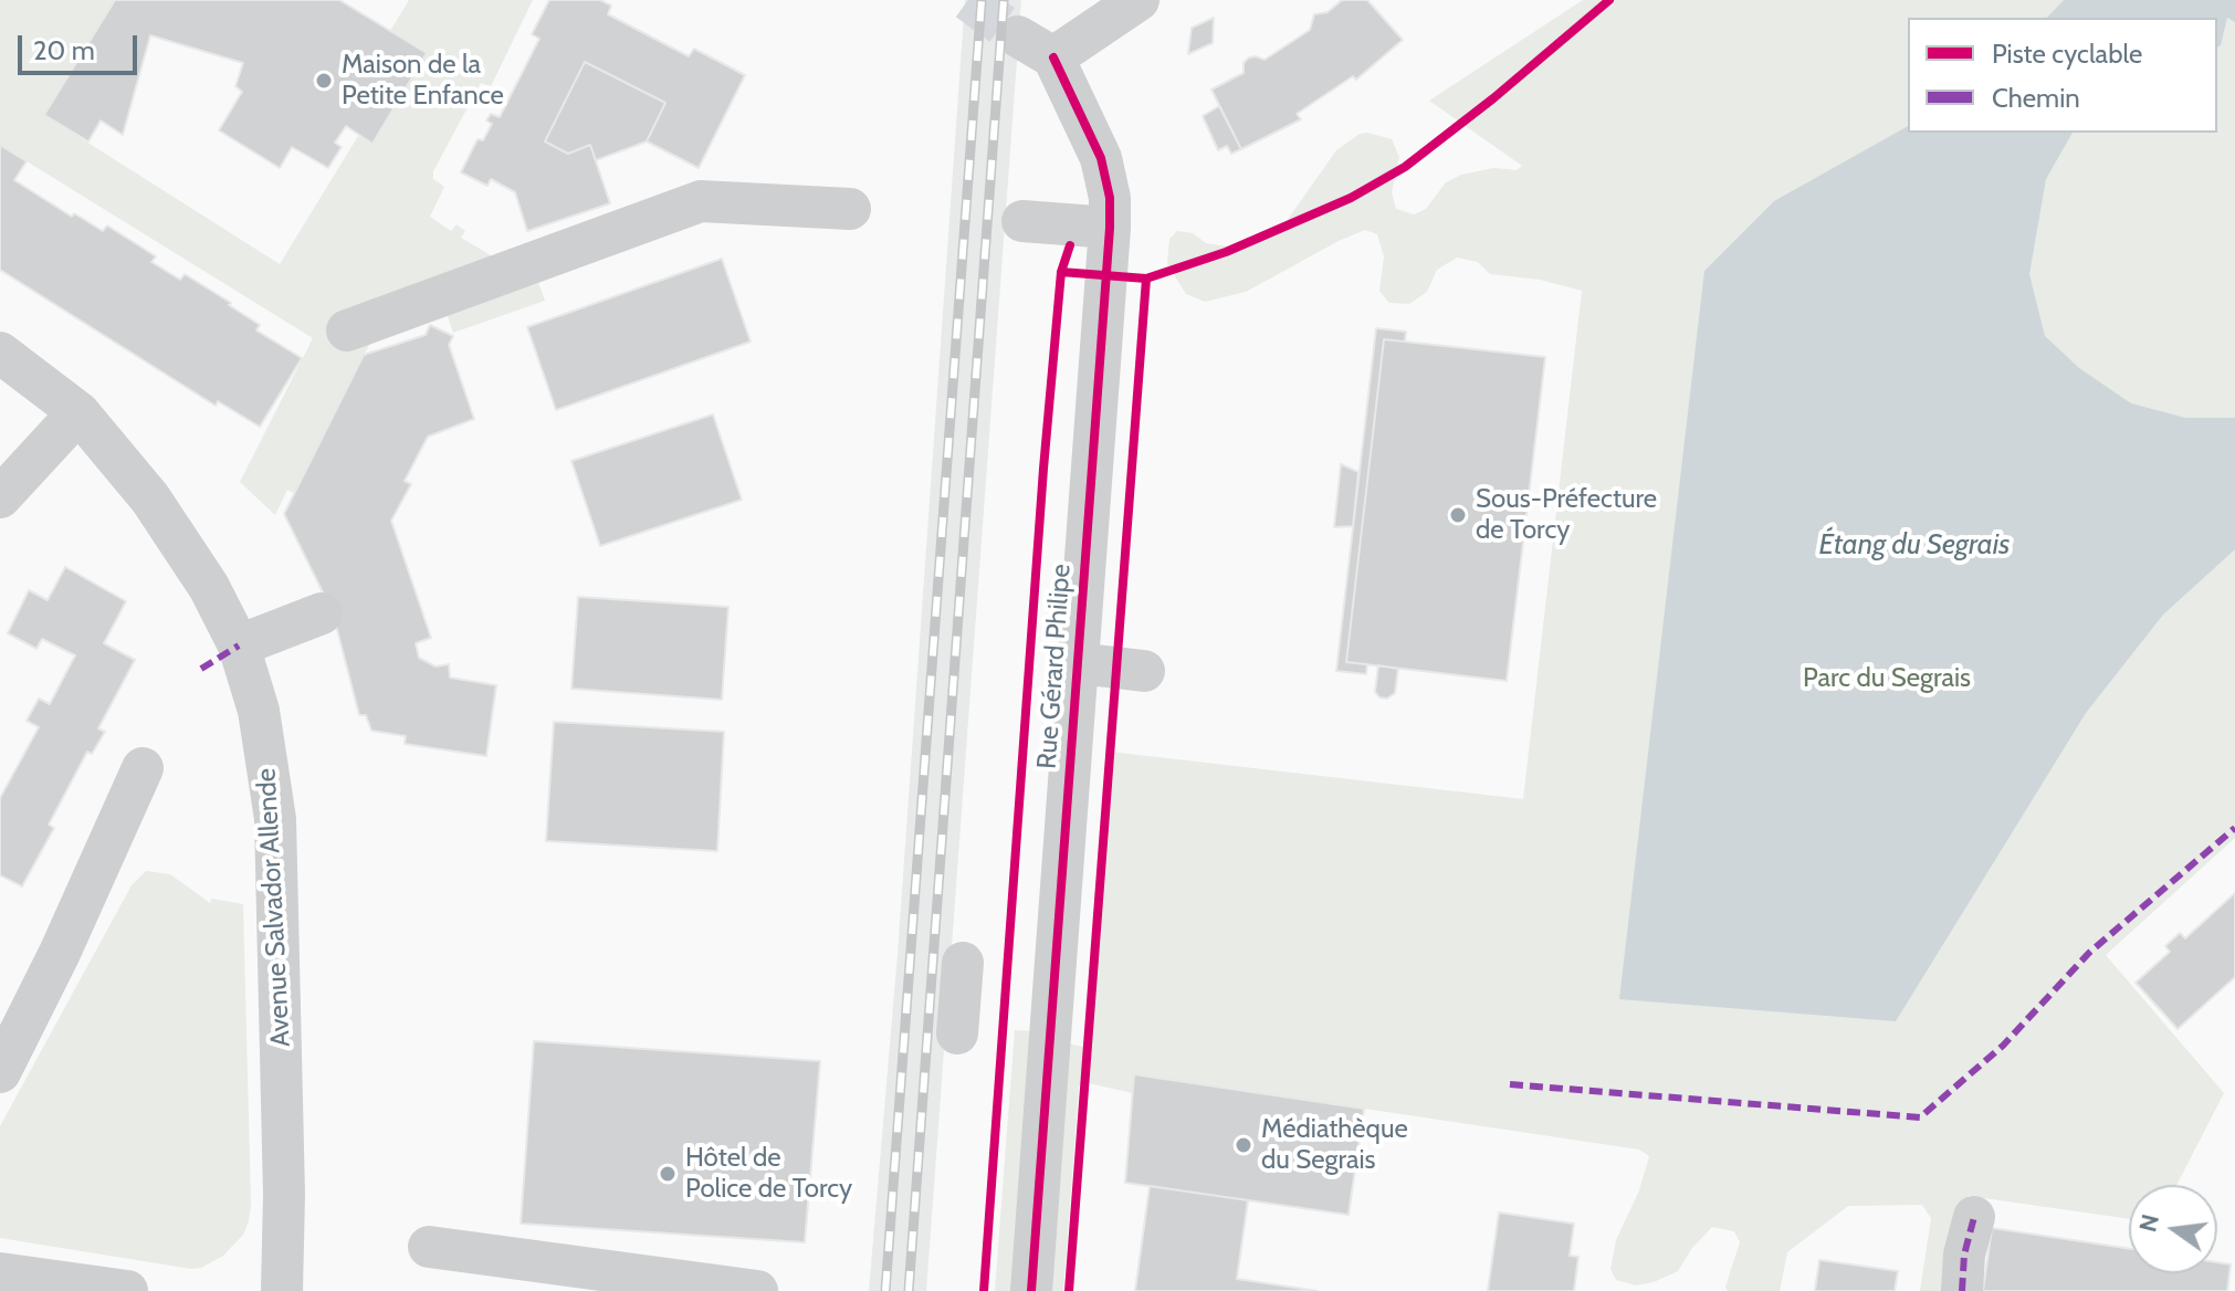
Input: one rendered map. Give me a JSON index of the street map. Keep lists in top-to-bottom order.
{
  "streets": {
    "street": ["Rue Gérard Philipe", "Avenue Salvador Allende"]
  },
  "water": ["Étang du Segrais"],
  "parks": ["Parc du Segrais"],
  "places": [
    "Maison de la Petite Enfance",
    "Sous-Préfecture de Torcy",
    "Médiathèque du Segrais",
    "Hôtel de Police de Torcy"
  ],
  "legend": ["Piste cyclable", "Chemin"],
  "scale_bar": "20 m",
  "north": "left"
}
